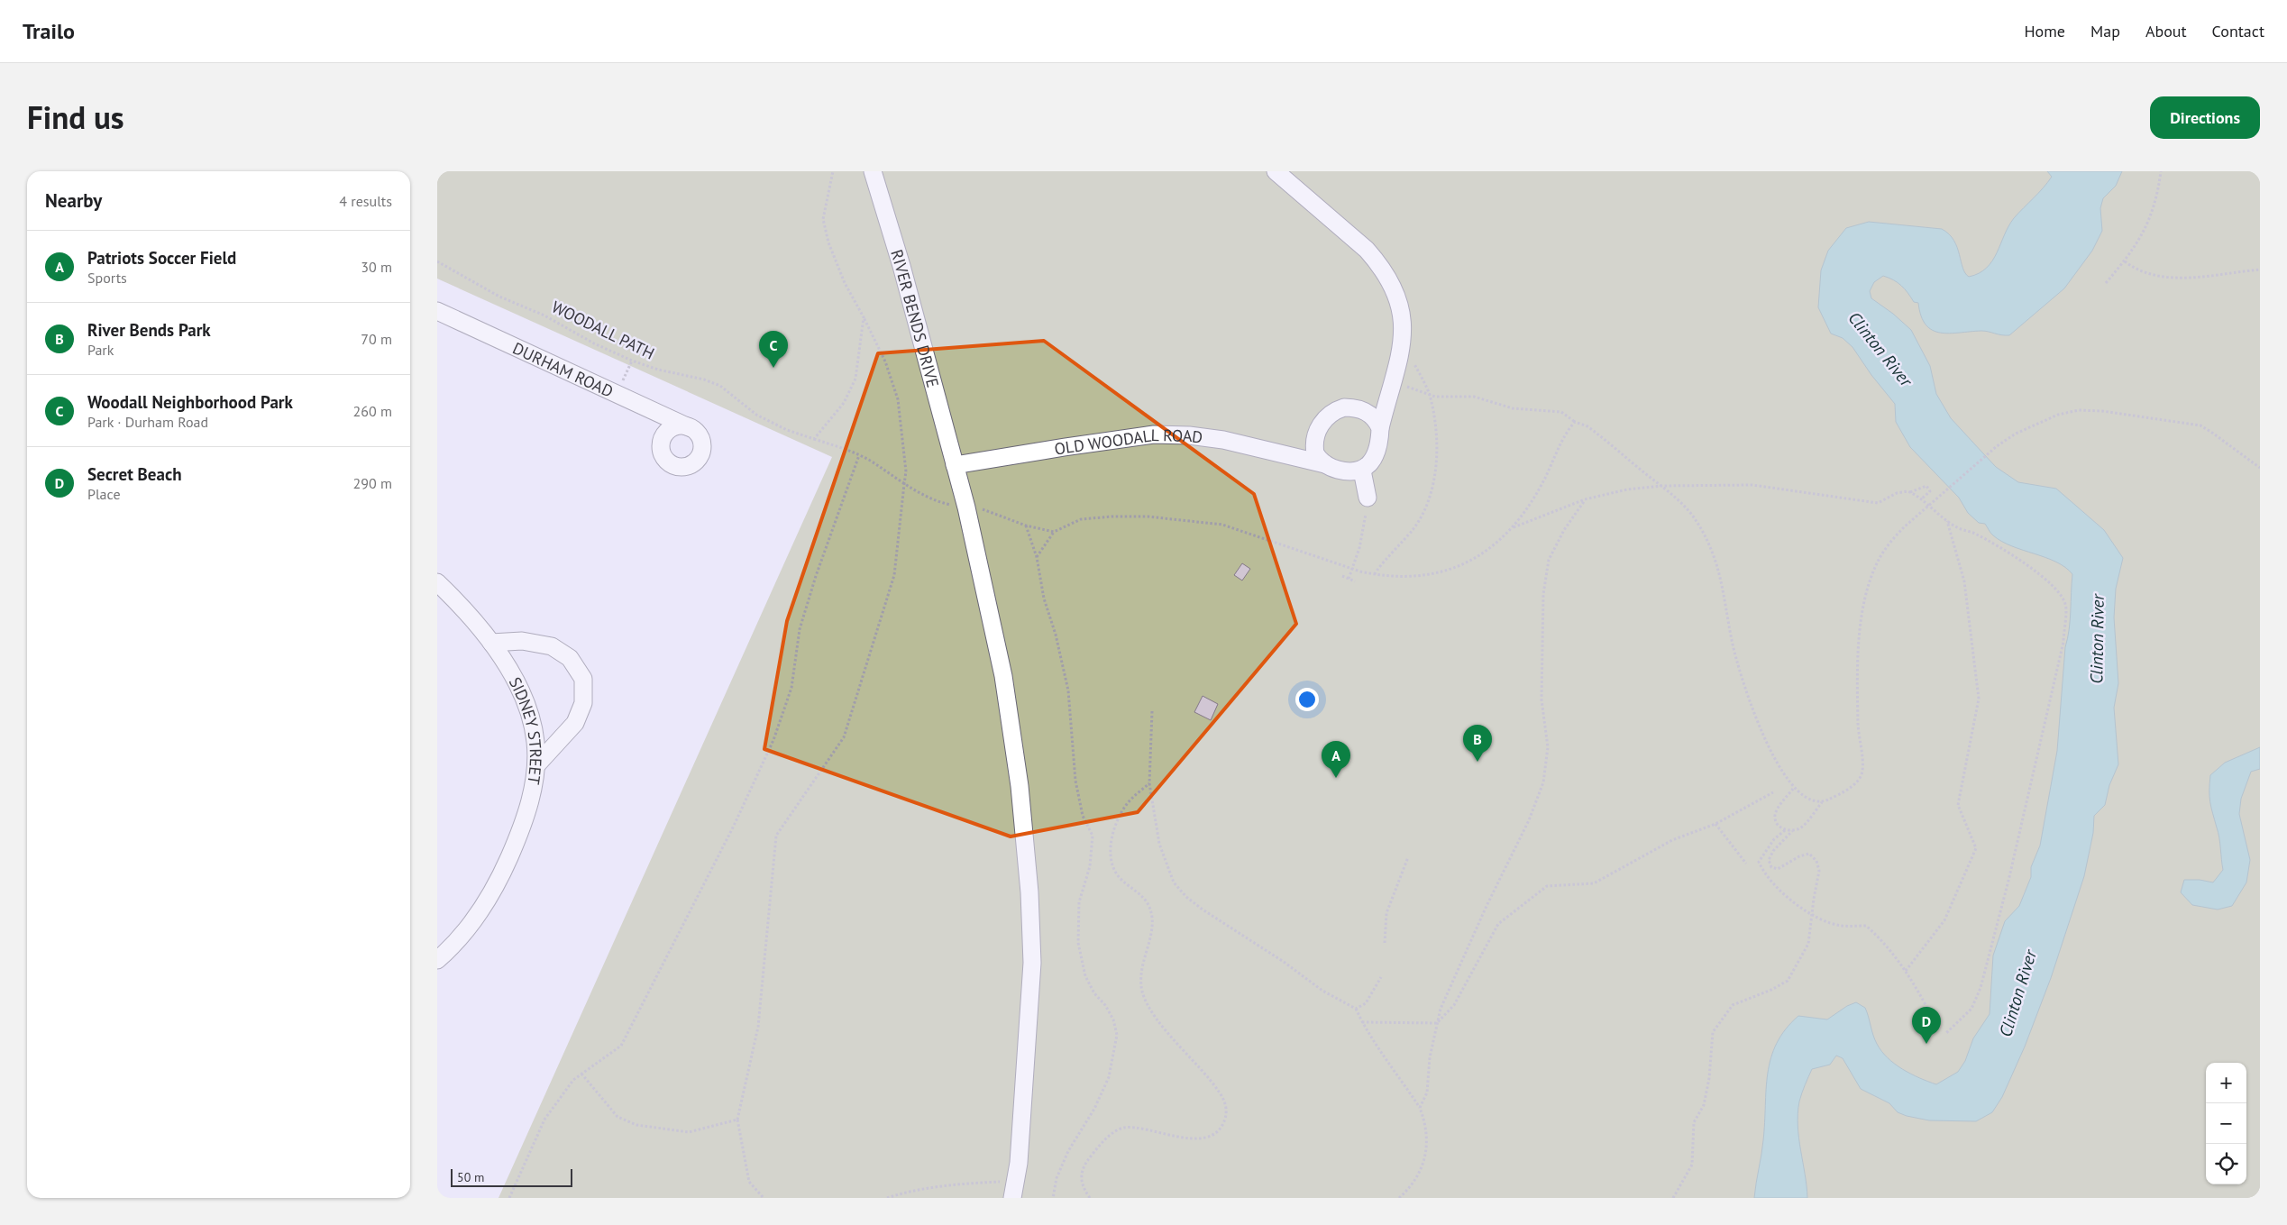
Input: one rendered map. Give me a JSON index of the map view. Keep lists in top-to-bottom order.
{
  "streets": {
    "street": [
      "RIVER BENDS DRIVE",
      "DURHAM ROAD",
      "OLD WOODALL ROAD",
      "SIDNEY STREET"
    ],
    "path": ["WOODALL PATH"]
  },
  "crossings": [
    ["RIVER BENDS DRIVE", "OLD WOODALL ROAD"]
  ],
  "water": ["Clinton River"],
  "scale_bar": "50 m",
  "page": {
    "header": "Trailo",
    "nav": [
      "Home",
      "Map",
      "About",
      "Contact"
    ],
    "title": "Find us",
    "buttons": "Directions",
    "heading": ["Nearby", "4 results"],
    "list": [
      {
        "mark": "A",
        "name": "Patriots Soccer Field",
        "note": "Sports",
        "value": "30 m"
      },
      {
        "mark": "B",
        "name": "River Bends Park",
        "note": "Park",
        "value": "70 m"
      },
      {
        "mark": "C",
        "name": "Woodall Neighborhood Park",
        "note": "Park · Durham Road",
        "value": "260 m"
      },
      {
        "mark": "D",
        "name": "Secret Beach",
        "note": "Place",
        "value": "290 m"
      }
    ],
    "pins": [
      "C",
      "B",
      "A",
      "D"
    ],
    "map_buttons": ["+", "−"],
    "scale": "50 m"
  }
}
